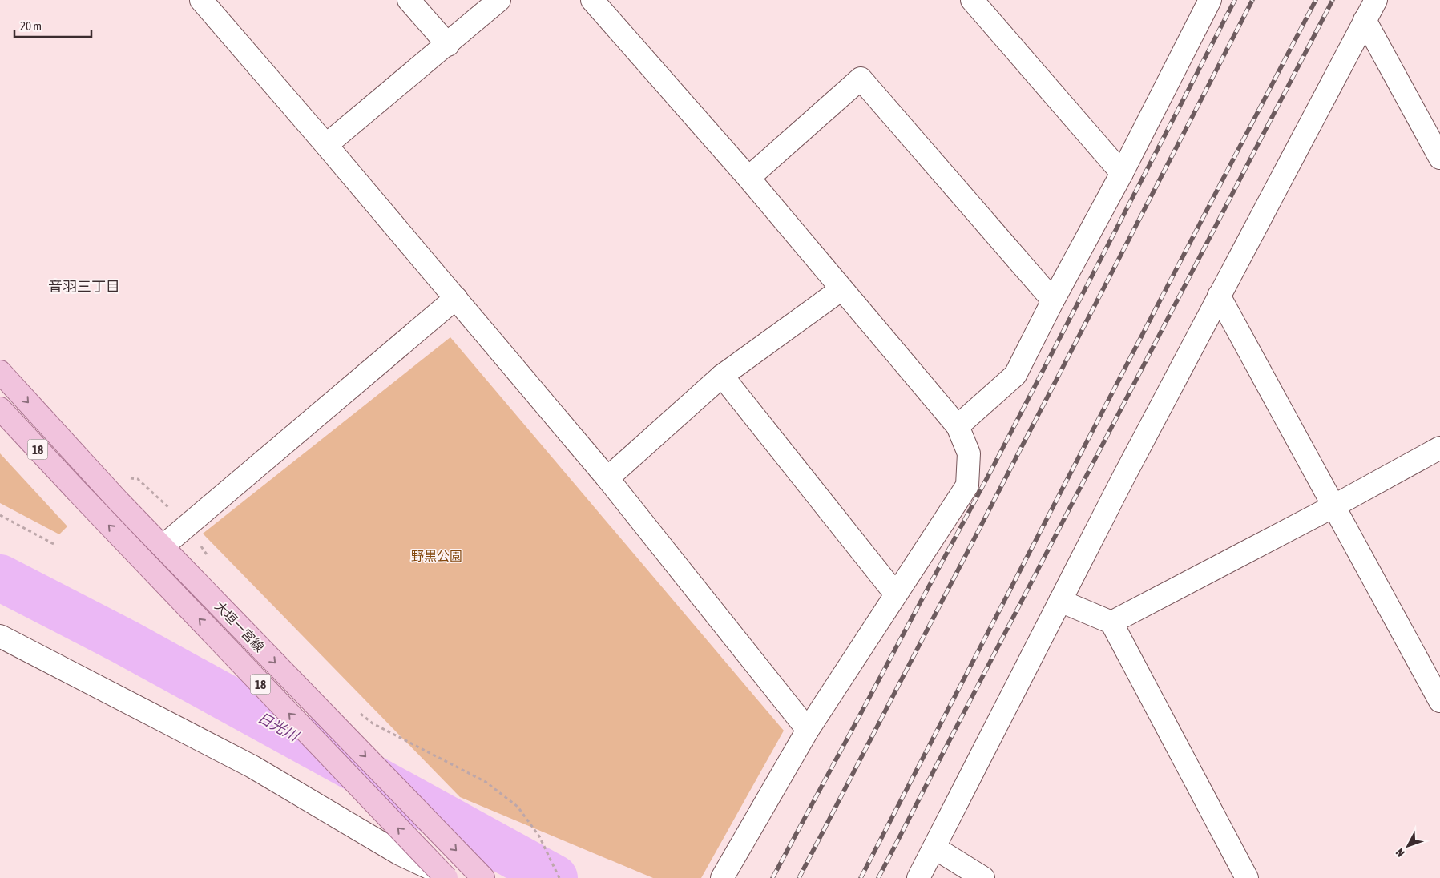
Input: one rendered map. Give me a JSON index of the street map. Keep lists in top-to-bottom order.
{
  "streets": {
    "main road": ["18", "大垣一宮線"]
  },
  "districts": ["音羽三丁目"],
  "water": ["日光川"],
  "parks": ["野黒公園"],
  "scale_bar": "20 m",
  "north": "bottom left"
}
